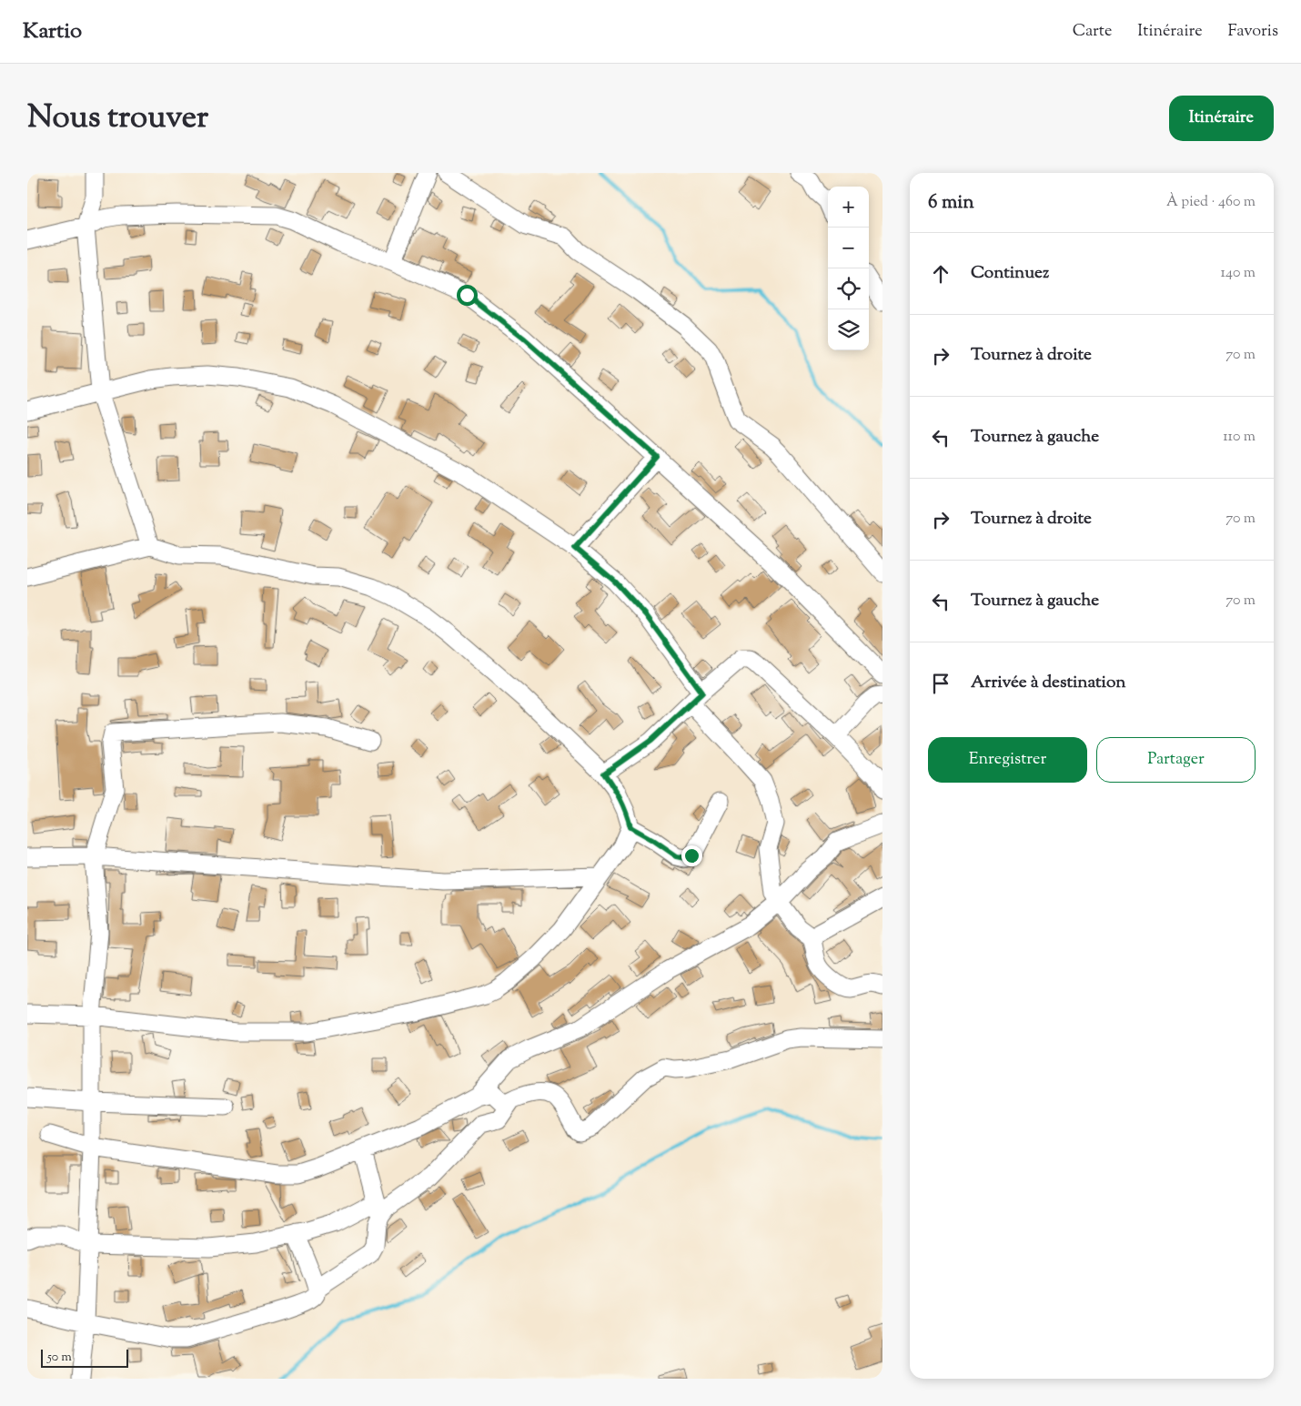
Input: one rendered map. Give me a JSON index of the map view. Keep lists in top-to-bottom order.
{
  "scale_bar": "50 m",
  "page": {
    "header": "Kartio",
    "nav": ["Carte", "Itinéraire", "Favoris"],
    "title": "Nous trouver",
    "buttons": [
      "Itinéraire",
      ["Enregistrer", "Partager"]
    ],
    "heading": ["6 min", "À pied · 460 m"],
    "map_buttons": ["+", "−"],
    "list": [
      ["Continuez", "140 m"],
      ["Tournez à droite", "70 m"],
      ["Tournez à gauche", "110 m"],
      ["Tournez à droite", "70 m"],
      ["Tournez à gauche", "70 m"],
      "Arrivée à destination"
    ],
    "scale": "50 m"
  }
}
